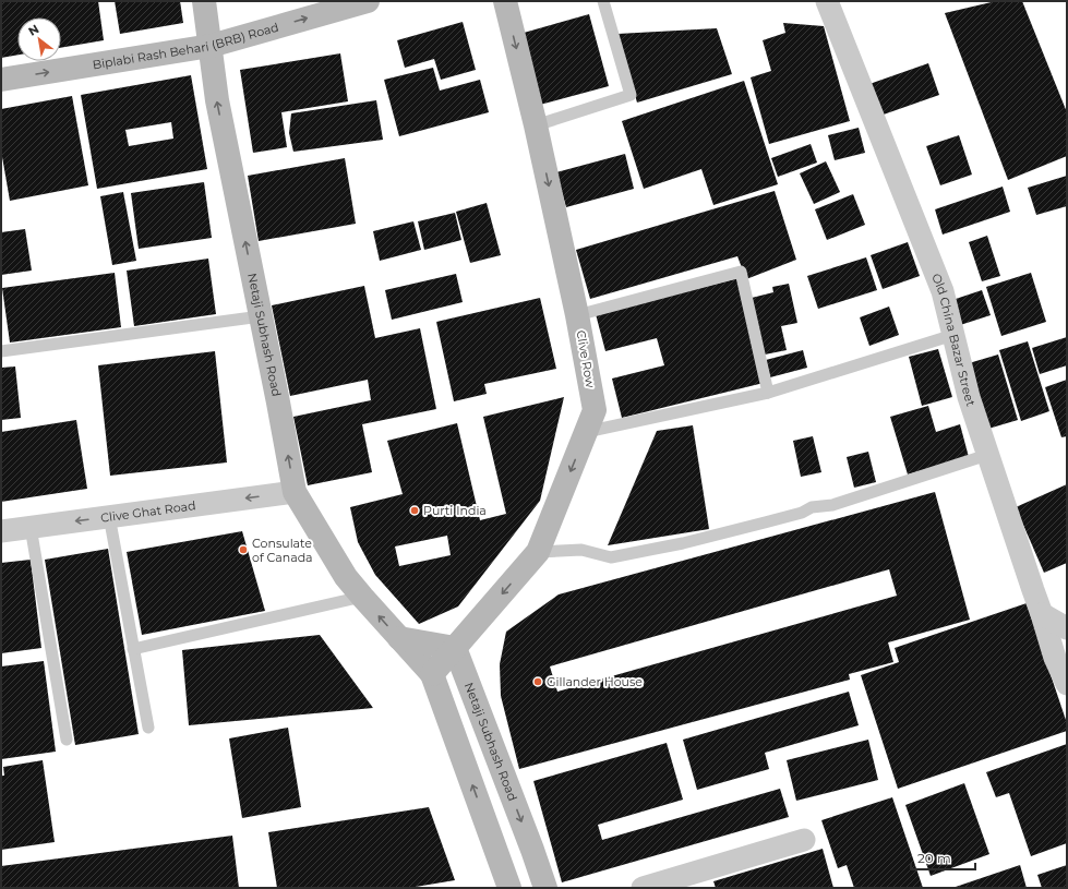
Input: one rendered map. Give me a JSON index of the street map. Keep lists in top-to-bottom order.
{
  "streets": {
    "main road": ["Biplabi Rash Behari (BRB) Road", "Netaji Subhash Road", "Clive Row"],
    "street": ["Old China Bazar Street", "Clive Ghat Road"]
  },
  "crossings": [
    ["Biplabi Rash Behari (BRB) Road", "Netaji Subhash Road"],
    ["Netaji Subhash Road", "Clive Row"],
    ["Netaji Subhash Road", "Clive Ghat Road"]
  ],
  "one_way": ["Biplabi Rash Behari (BRB) Road", "Clive Row", "Clive Ghat Road"],
  "places": ["Purti India", "Consulate of Canada", "Gillander House"],
  "scale_bar": "20 m",
  "north": "top left"
}
